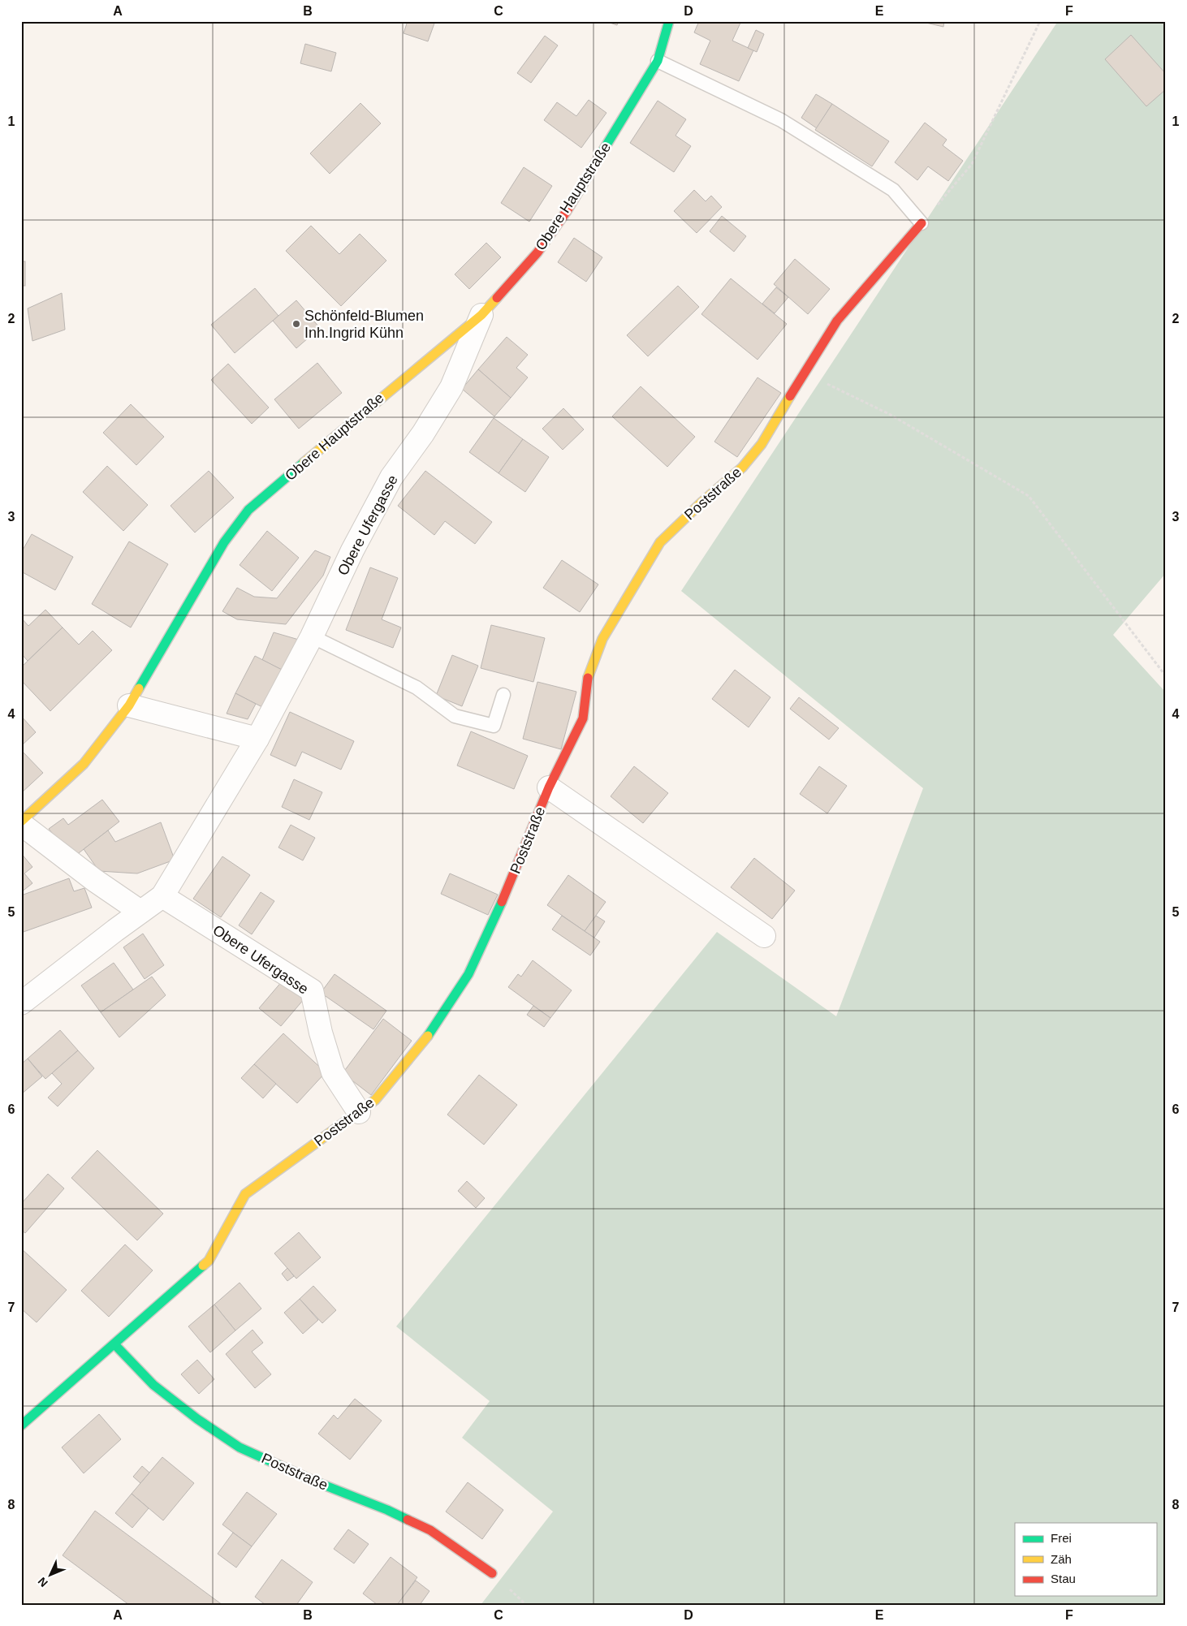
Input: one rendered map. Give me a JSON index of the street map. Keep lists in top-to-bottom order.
{
  "streets": {
    "street": ["Obere Hauptstraße", "Poststraße", "Obere Ufergasse"]
  },
  "crossings": [
    ["Obere Hauptstraße", "Obere Ufergasse"],
    ["Poststraße", "Obere Ufergasse"]
  ],
  "places": ["Schönfeld-Blumen Inh.Ingrid Kühn"],
  "legend": ["Frei", "Zäh", "Stau"],
  "north": "bottom left",
  "grid": {
    "columns": [
      "A",
      "B",
      "C",
      "D",
      "E",
      "F"
    ],
    "rows": [
      "1",
      "2",
      "3",
      "4",
      "5",
      "6",
      "7",
      "8"
    ]
  }
}
